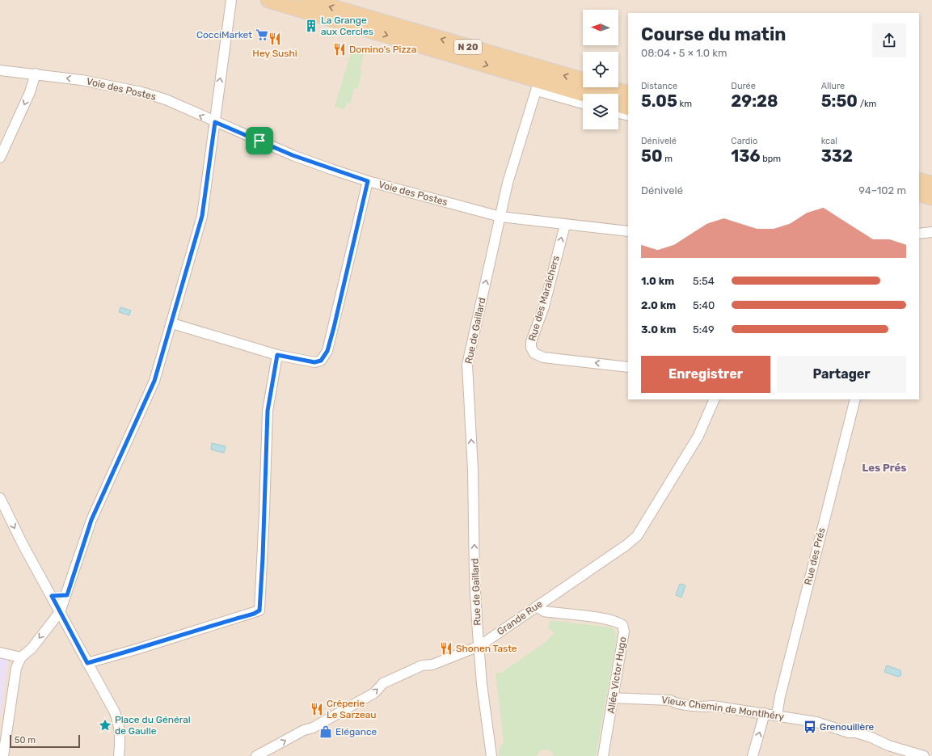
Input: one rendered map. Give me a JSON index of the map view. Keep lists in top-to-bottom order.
{
  "streets": {
    "main road": ["N 20"],
    "street": [
      "Voie des Postes",
      "Rue des Maraîchers",
      "Rue de Gaillard",
      "Rue des Prés",
      "Grande Rue",
      "Allée Victor Hugo",
      "Vieux Chemin de Montlhéry"
    ]
  },
  "crossings": [
    ["N 20", "Rue de Gaillard"],
    ["Voie des Postes", "Rue des Maraîchers"],
    ["Voie des Postes", "Rue de Gaillard"],
    ["Rue de Gaillard", "Grande Rue"],
    ["Rue des Prés", "Vieux Chemin de Montlhéry"],
    ["Grande Rue", "Allée Victor Hugo"],
    ["Allée Victor Hugo", "Vieux Chemin de Montlhéry"]
  ],
  "one_way": ["Rue de Gaillard", "Grande Rue"],
  "districts": ["Les Prés"],
  "places": {
    "building": ["La Grange aux Cercles"],
    "supermarket": ["CocciMarket"],
    "restaurant": [
      "Hey Sushi",
      "Domino’s Pizza",
      "Shonen Taste",
      "Crêperie Le Sarzeau"
    ],
    "place": ["Place du Général de Gaulle"],
    "bus stop": ["Grenouillère"],
    "shop": ["Elégance"]
  },
  "scale_bar": "50 m",
  "north": "left",
  "page": {
    "heading": ["Course du matin", "08:04 · 5 × 1.0 km"],
    "stats": [
      ["Distance", "5.05 km"],
      ["Durée", "29:28"],
      ["Allure", "5:50 /km"],
      ["Dénivelé", "50 m"],
      ["Cardio", "136 bpm"],
      ["kcal", "332"]
    ],
    "chart": ["Dénivelé", "94–102 m"],
    "list": [
      {
        "name": "1.0 km",
        "note": "5:54"
      },
      {
        "name": "2.0 km",
        "note": "5:40"
      },
      {
        "name": "3.0 km",
        "note": "5:49"
      }
    ],
    "buttons": ["Enregistrer", "Partager"],
    "scale": "50 m"
  }
}
